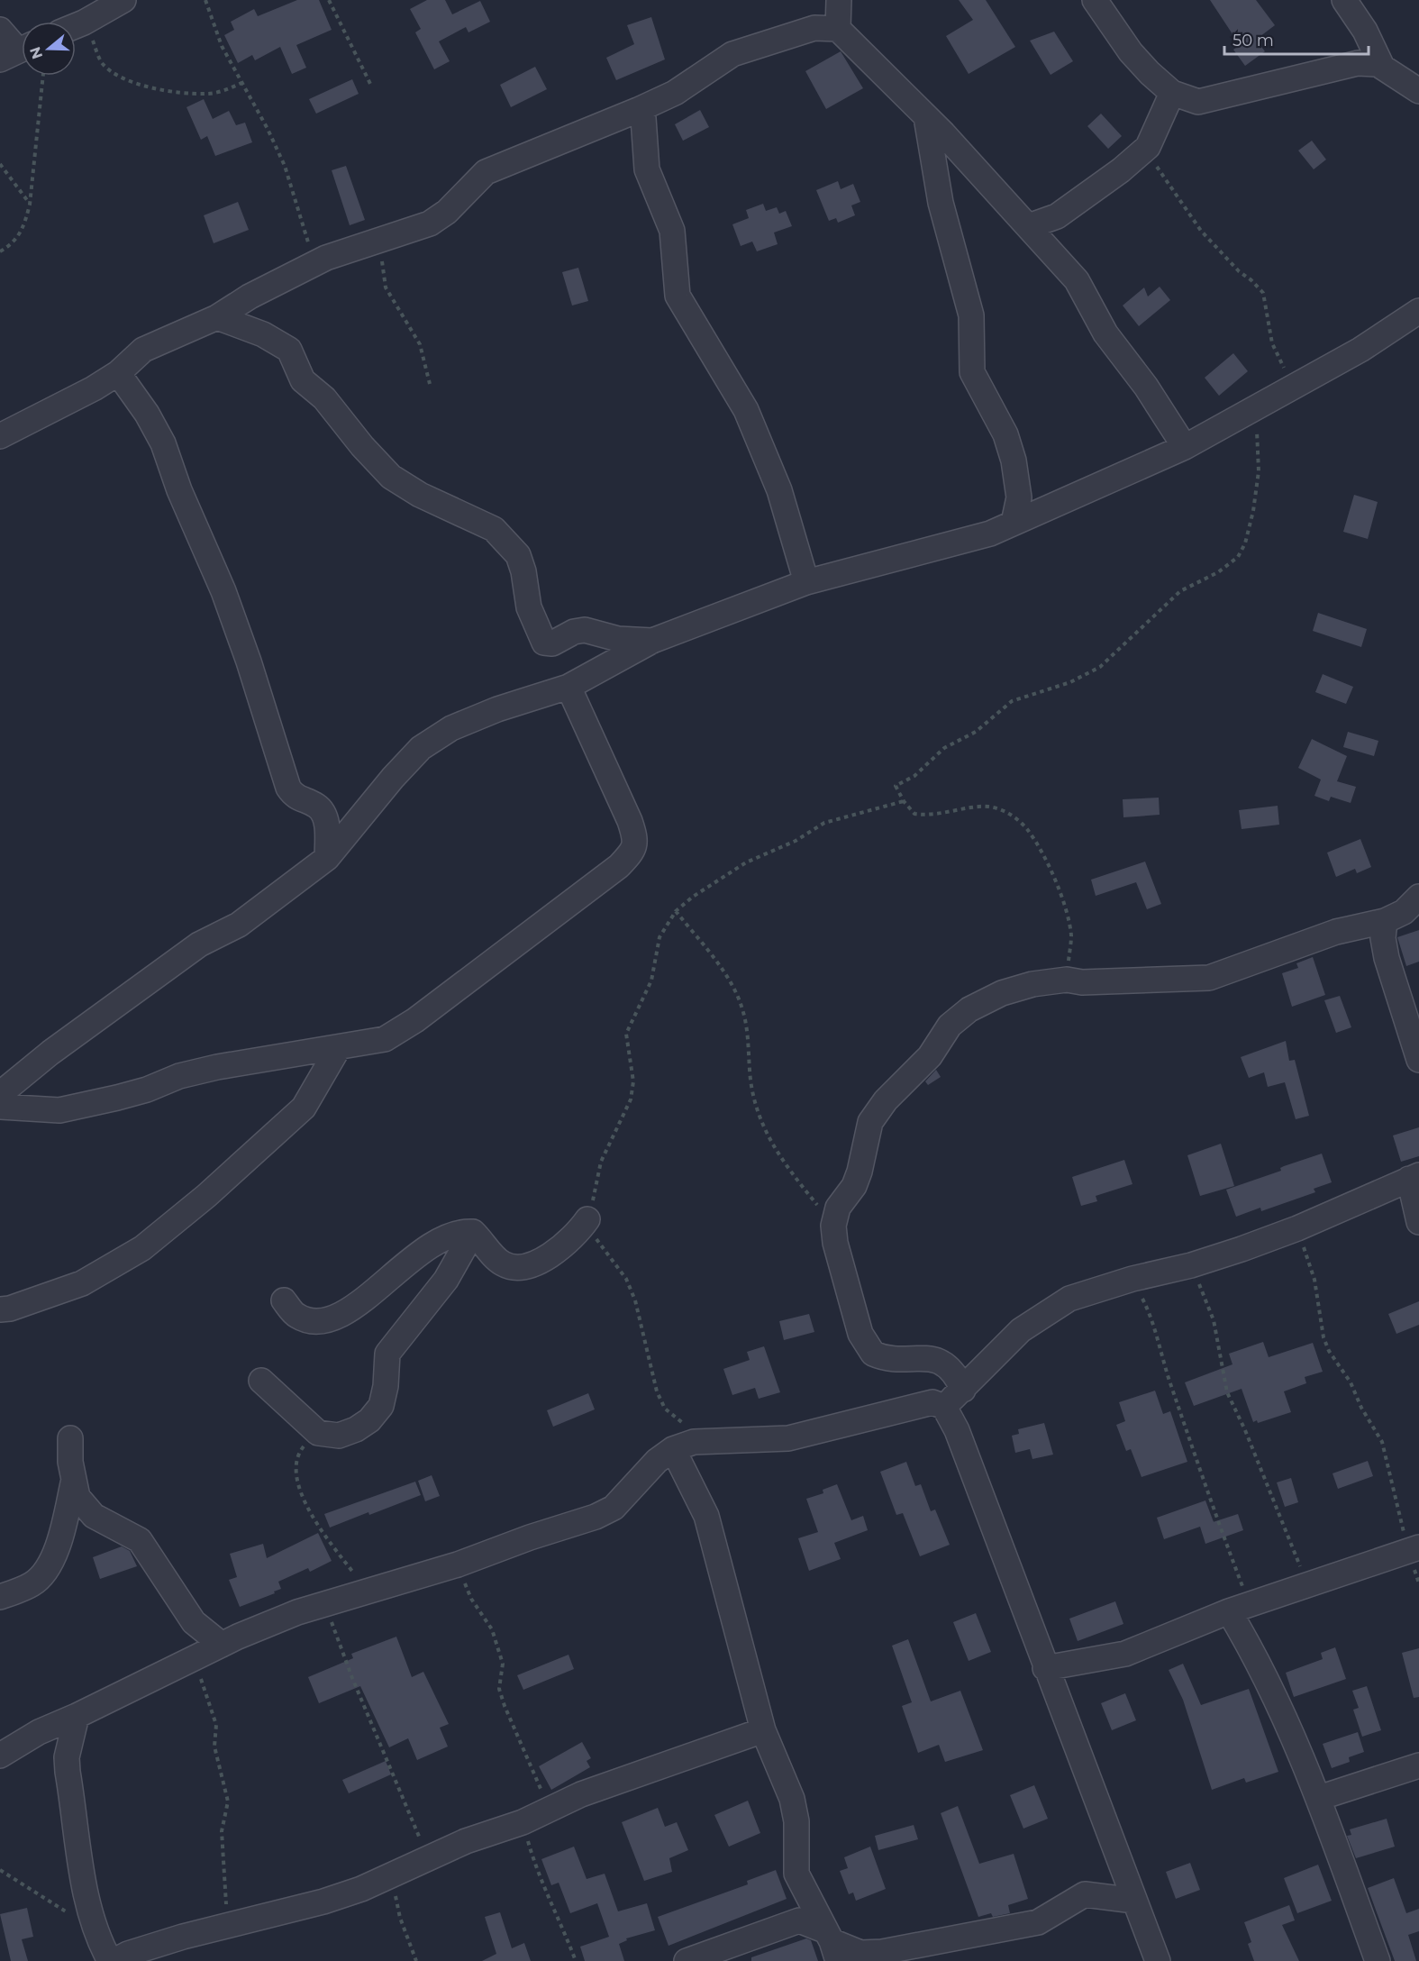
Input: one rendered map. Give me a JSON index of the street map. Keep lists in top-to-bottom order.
{
  "scale_bar": "50 m",
  "north": "left"
}
